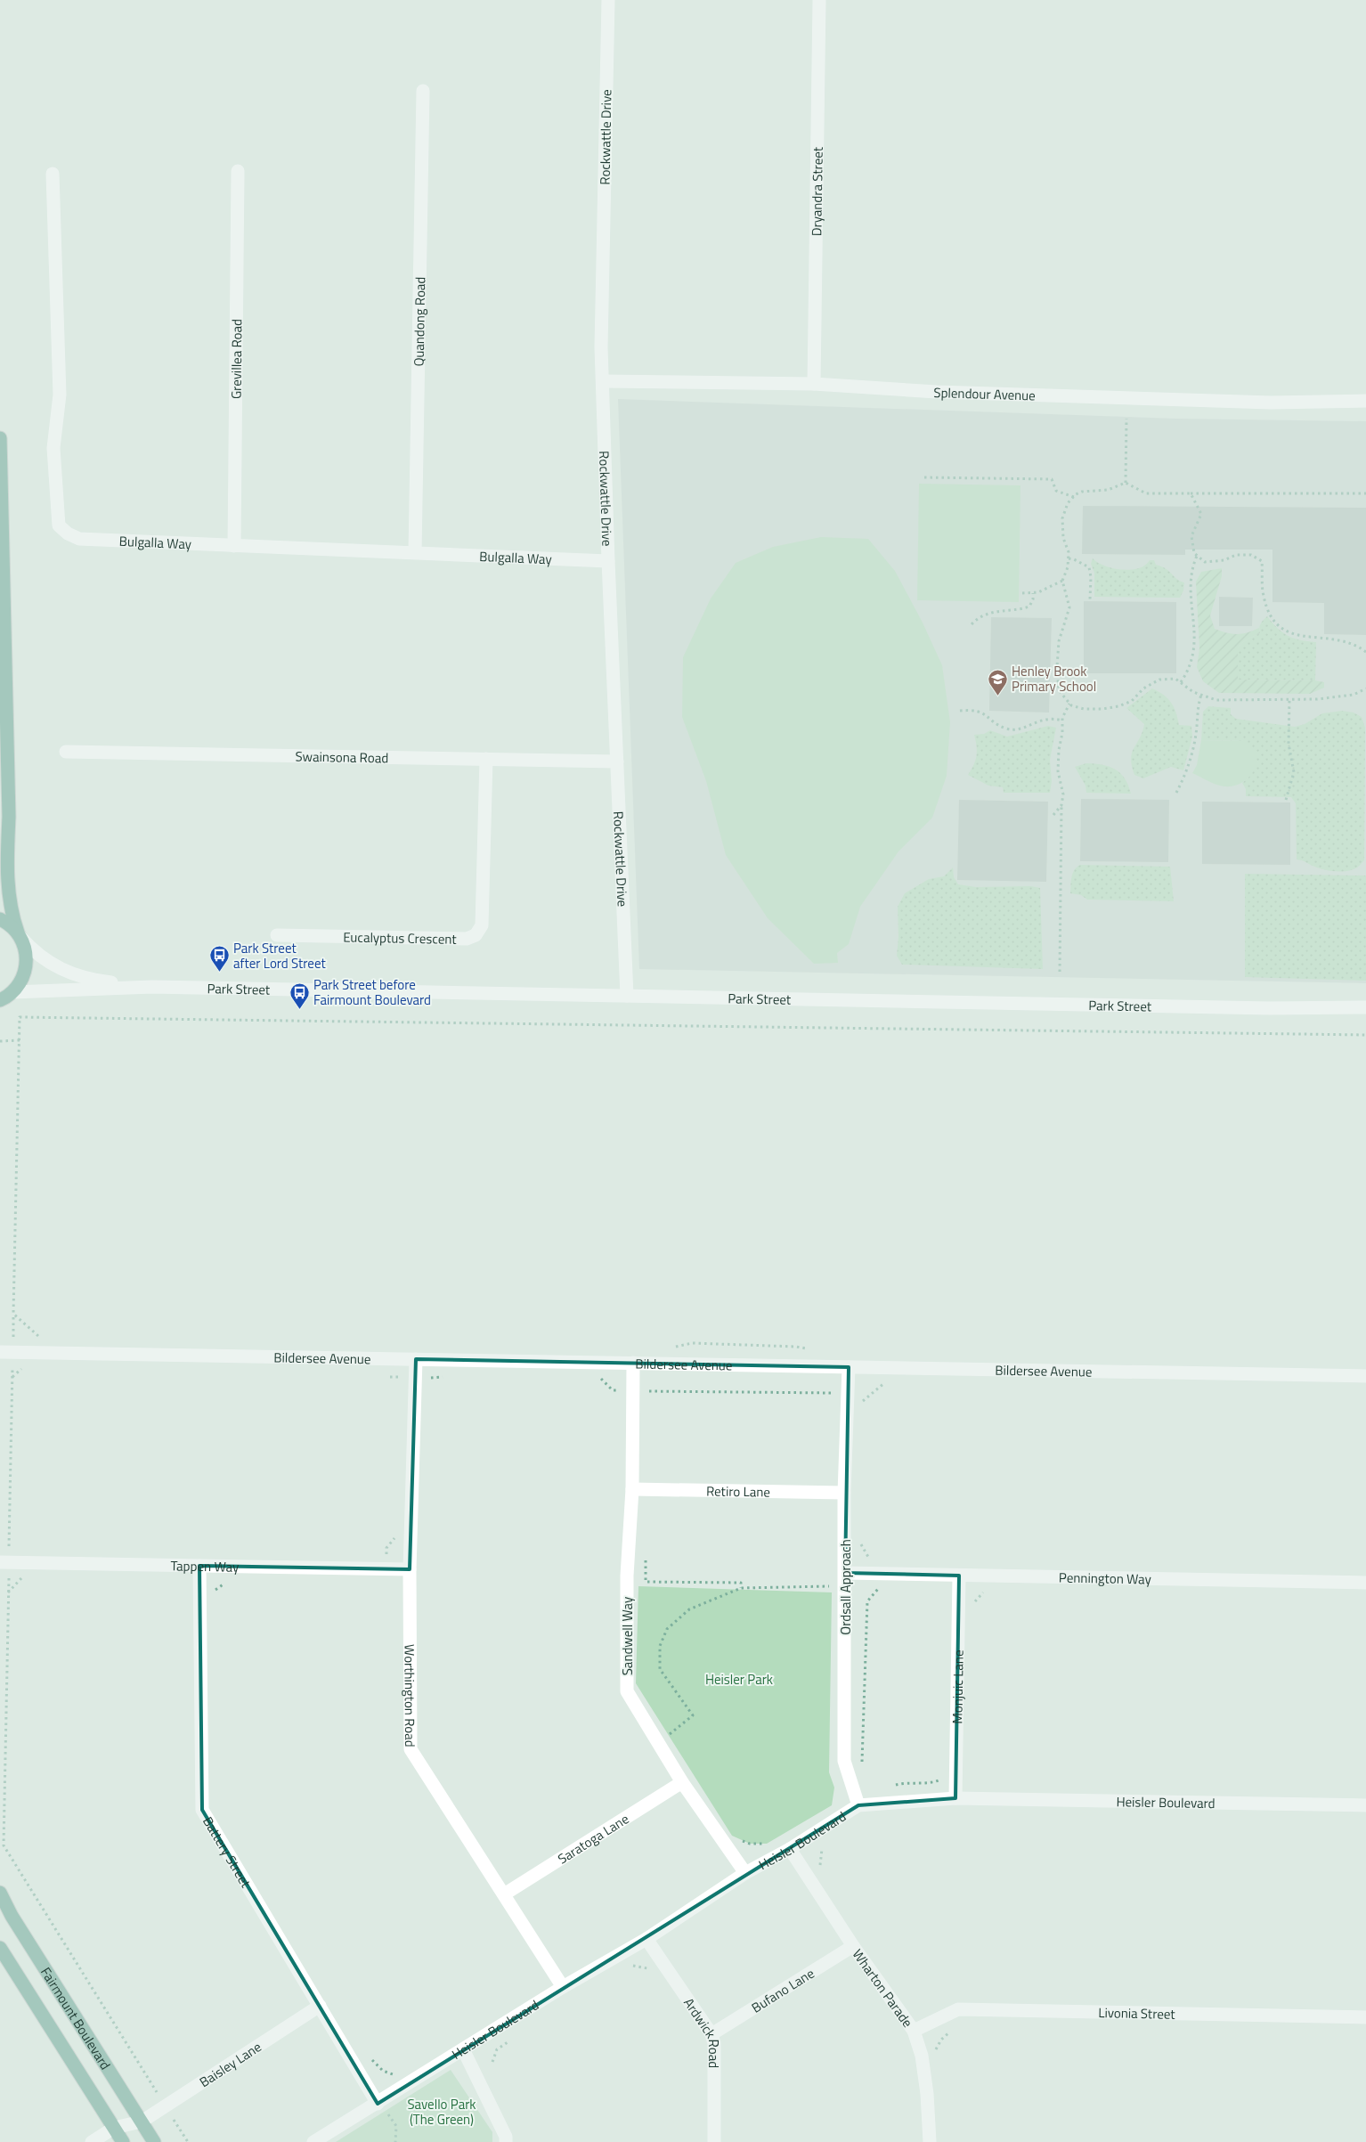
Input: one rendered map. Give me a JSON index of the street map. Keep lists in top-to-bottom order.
{
  "streets": {
    "main road": ["Fairmount Boulevard"],
    "street": [
      "Rockwattle Drive",
      "Dryandra Street",
      "Quandong Road",
      "Grevillea Road",
      "Splendour Avenue",
      "Bulgalla Way",
      "Swainsona Road",
      "Eucalyptus Crescent",
      "Park Street",
      "Bildersee Avenue",
      "Retiro Lane",
      "Tappen Way",
      "Pennington Way",
      "Ordsall Approach",
      "Sandwell Way",
      "Monjuic Lane",
      "Worthington Road",
      "Heisler Boulevard",
      "Saratoga Lane",
      "Battery Street",
      "Wharton Parade",
      "Bufano Lane",
      "Livonia Street",
      "Ardwick Road",
      "Baisley Lane"
    ]
  },
  "crossings": [
    ["Rockwattle Drive", "Splendour Avenue"],
    ["Rockwattle Drive", "Bulgalla Way"],
    ["Rockwattle Drive", "Swainsona Road"],
    ["Rockwattle Drive", "Park Street"],
    ["Dryandra Street", "Splendour Avenue"],
    ["Quandong Road", "Bulgalla Way"],
    ["Grevillea Road", "Bulgalla Way"],
    ["Swainsona Road", "Eucalyptus Crescent"],
    ["Bildersee Avenue", "Ordsall Approach"],
    ["Bildersee Avenue", "Sandwell Way"],
    ["Bildersee Avenue", "Worthington Road"],
    ["Retiro Lane", "Ordsall Approach"],
    ["Retiro Lane", "Sandwell Way"],
    ["Tappen Way", "Worthington Road"],
    ["Tappen Way", "Battery Street"],
    ["Pennington Way", "Ordsall Approach"],
    ["Pennington Way", "Monjuic Lane"],
    ["Ordsall Approach", "Heisler Boulevard"],
    ["Sandwell Way", "Heisler Boulevard"],
    ["Sandwell Way", "Saratoga Lane"],
    ["Monjuic Lane", "Heisler Boulevard"],
    ["Worthington Road", "Heisler Boulevard"],
    ["Worthington Road", "Saratoga Lane"],
    ["Heisler Boulevard", "Battery Street"],
    ["Heisler Boulevard", "Wharton Parade"],
    ["Heisler Boulevard", "Ardwick Road"],
    ["Battery Street", "Baisley Lane"],
    ["Wharton Parade", "Bufano Lane"],
    ["Wharton Parade", "Livonia Street"],
    ["Bufano Lane", "Ardwick Road"],
    ["Fairmount Boulevard", "Baisley Lane"]
  ],
  "parks": ["Heisler Park", "Savello Park (The Green)"],
  "places": {
    "school or university": ["Henley Brook Primary School"],
    "bus stop": ["Park Street after Lord Street", "Park Street before Fairmount Boulevard"]
  }
}
